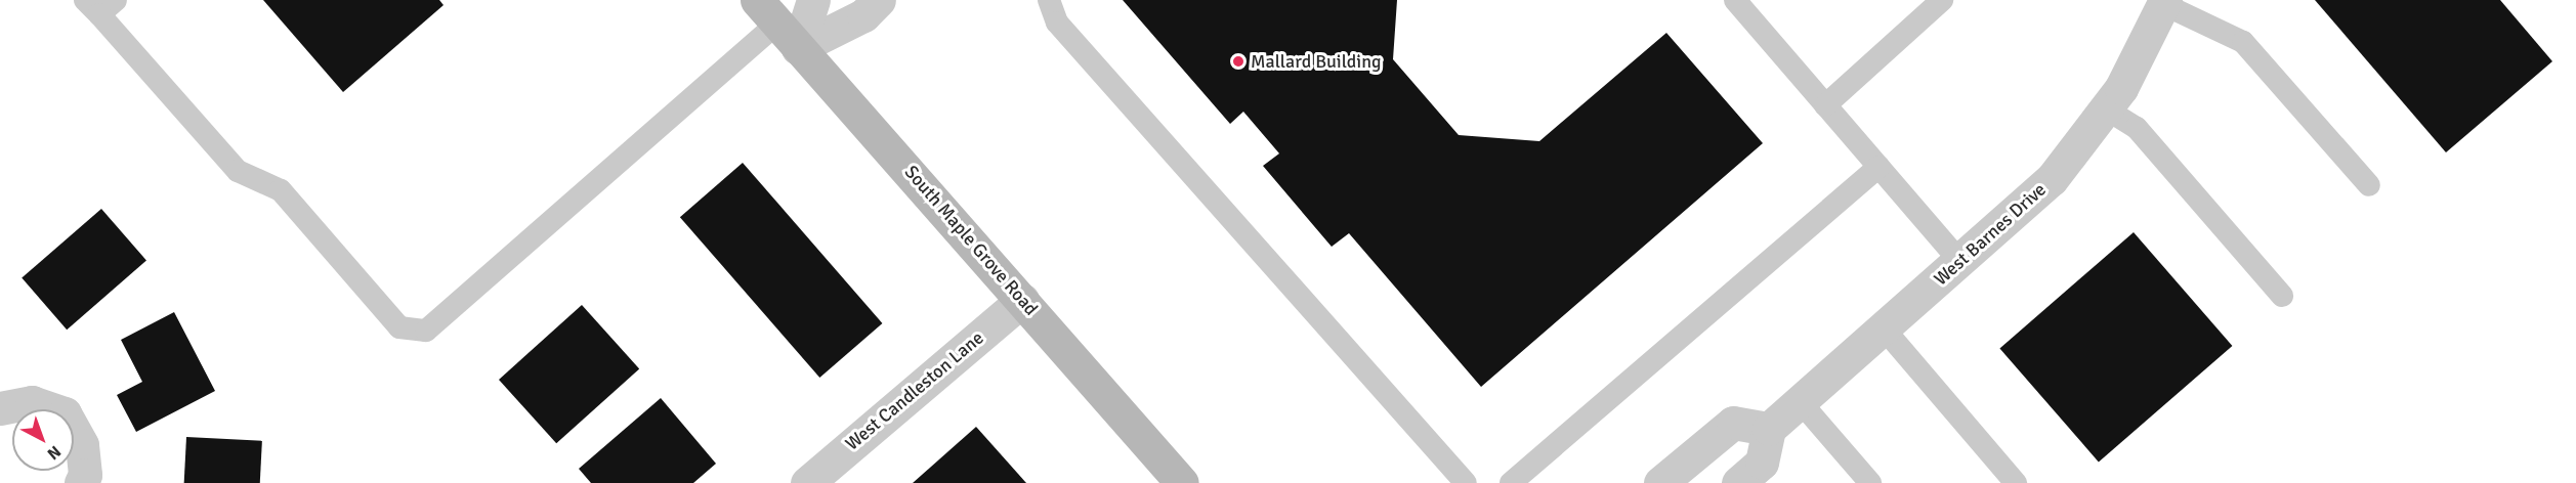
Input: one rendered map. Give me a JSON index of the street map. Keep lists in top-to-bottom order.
{
  "streets": {
    "main road": ["South Maple Grove Road"],
    "street": ["West Barnes Drive", "West Candleston Lane"]
  },
  "crossings": [
    ["South Maple Grove Road", "West Candleston Lane"]
  ],
  "places": ["Mallard Building"],
  "north": "bottom right"
}
